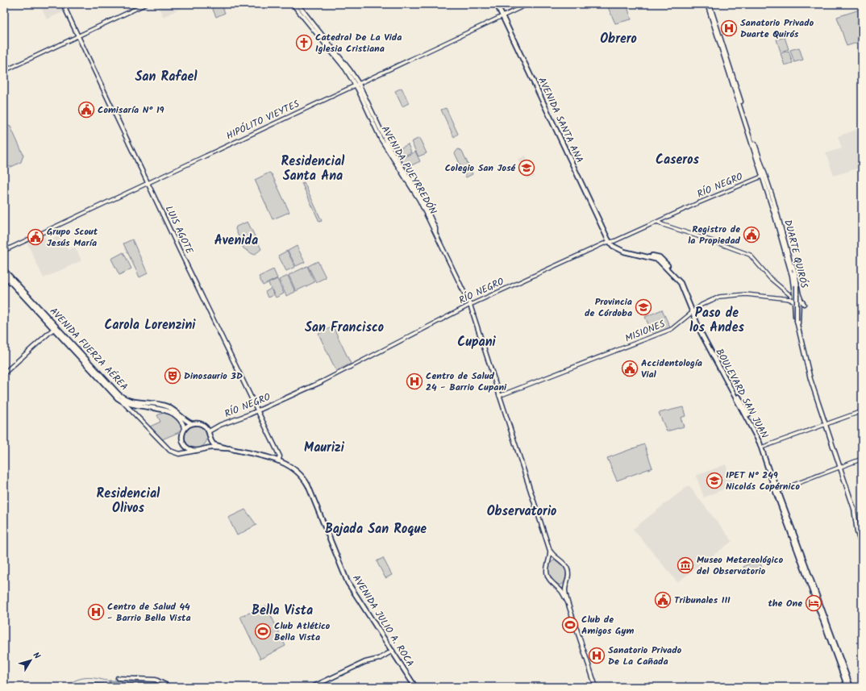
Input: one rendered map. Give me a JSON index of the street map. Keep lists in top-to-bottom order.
{
  "streets": {
    "main road": [
      "AVENIDA SANTA ANA",
      "AVENIDA PUEYRREDÓN",
      "RÍO NEGRO",
      "LUIS AGOTE",
      "DUARTE QUIRÓS",
      "AVENIDA FUERZA AÉREA",
      "BOULEVARD SAN JUAN",
      "AVENIDA JULIO A. ROCA"
    ],
    "street": ["HIPÓLITO VIEYTES", "MISIONES"]
  },
  "crossings": [
    ["HIPÓLITO VIEYTES", "AVENIDA SANTA ANA"],
    ["HIPÓLITO VIEYTES", "AVENIDA PUEYRREDÓN"],
    ["HIPÓLITO VIEYTES", "LUIS AGOTE"],
    ["AVENIDA SANTA ANA", "RÍO NEGRO"],
    ["AVENIDA SANTA ANA", "BOULEVARD SAN JUAN"],
    ["AVENIDA PUEYRREDÓN", "RÍO NEGRO"],
    ["AVENIDA PUEYRREDÓN", "MISIONES"],
    ["RÍO NEGRO", "LUIS AGOTE"],
    ["RÍO NEGRO", "DUARTE QUIRÓS"],
    ["RÍO NEGRO", "AVENIDA FUERZA AÉREA"],
    ["RÍO NEGRO", "BOULEVARD SAN JUAN"],
    ["RÍO NEGRO", "AVENIDA JULIO A. ROCA"],
    ["LUIS AGOTE", "AVENIDA JULIO A. ROCA"],
    ["MISIONES", "BOULEVARD SAN JUAN"],
    ["AVENIDA FUERZA AÉREA", "AVENIDA JULIO A. ROCA"]
  ],
  "districts": [
    "Obrero",
    "San Rafael",
    "Caseros",
    "Residencial Santa Ana",
    "Avenida",
    "Paso de los Andes",
    "Carola Lorenzini",
    "San Francisco",
    "Cupani",
    "Maurizi",
    "Residencial Olivos",
    "Observatorio",
    "Bajada San Roque",
    "Bella Vista"
  ],
  "places": {
    "hospital": [
      "Sanatorio Privado Duarte Quirós",
      "Centro de Salud 24 - Barrio Cupani",
      "Centro de Salud 44 - Barrio Bella Vista",
      "Sanatorio Privado De La Cañada"
    ],
    "church": ["Catedral De La Vida Iglesia Cristiana"],
    "public building": [
      "Comisaría N° 19",
      "Registro de la Propiedad",
      "Grupo Scout Jesús María",
      "Accidentología Vial",
      "Tribunales III"
    ],
    "school or university": ["Colegio San José", "Provincia de Córdoba", "IPET N° 249 Nicolás Copérnico"],
    "theatre": ["Dinosaurio 3D"],
    "museum": ["Museo Metereológico del Observatorio"],
    "hotel": ["the One"],
    "sports": ["Club de Amigos Gym", "Club Atlético Bella Vista"]
  },
  "north": "top right"
}
